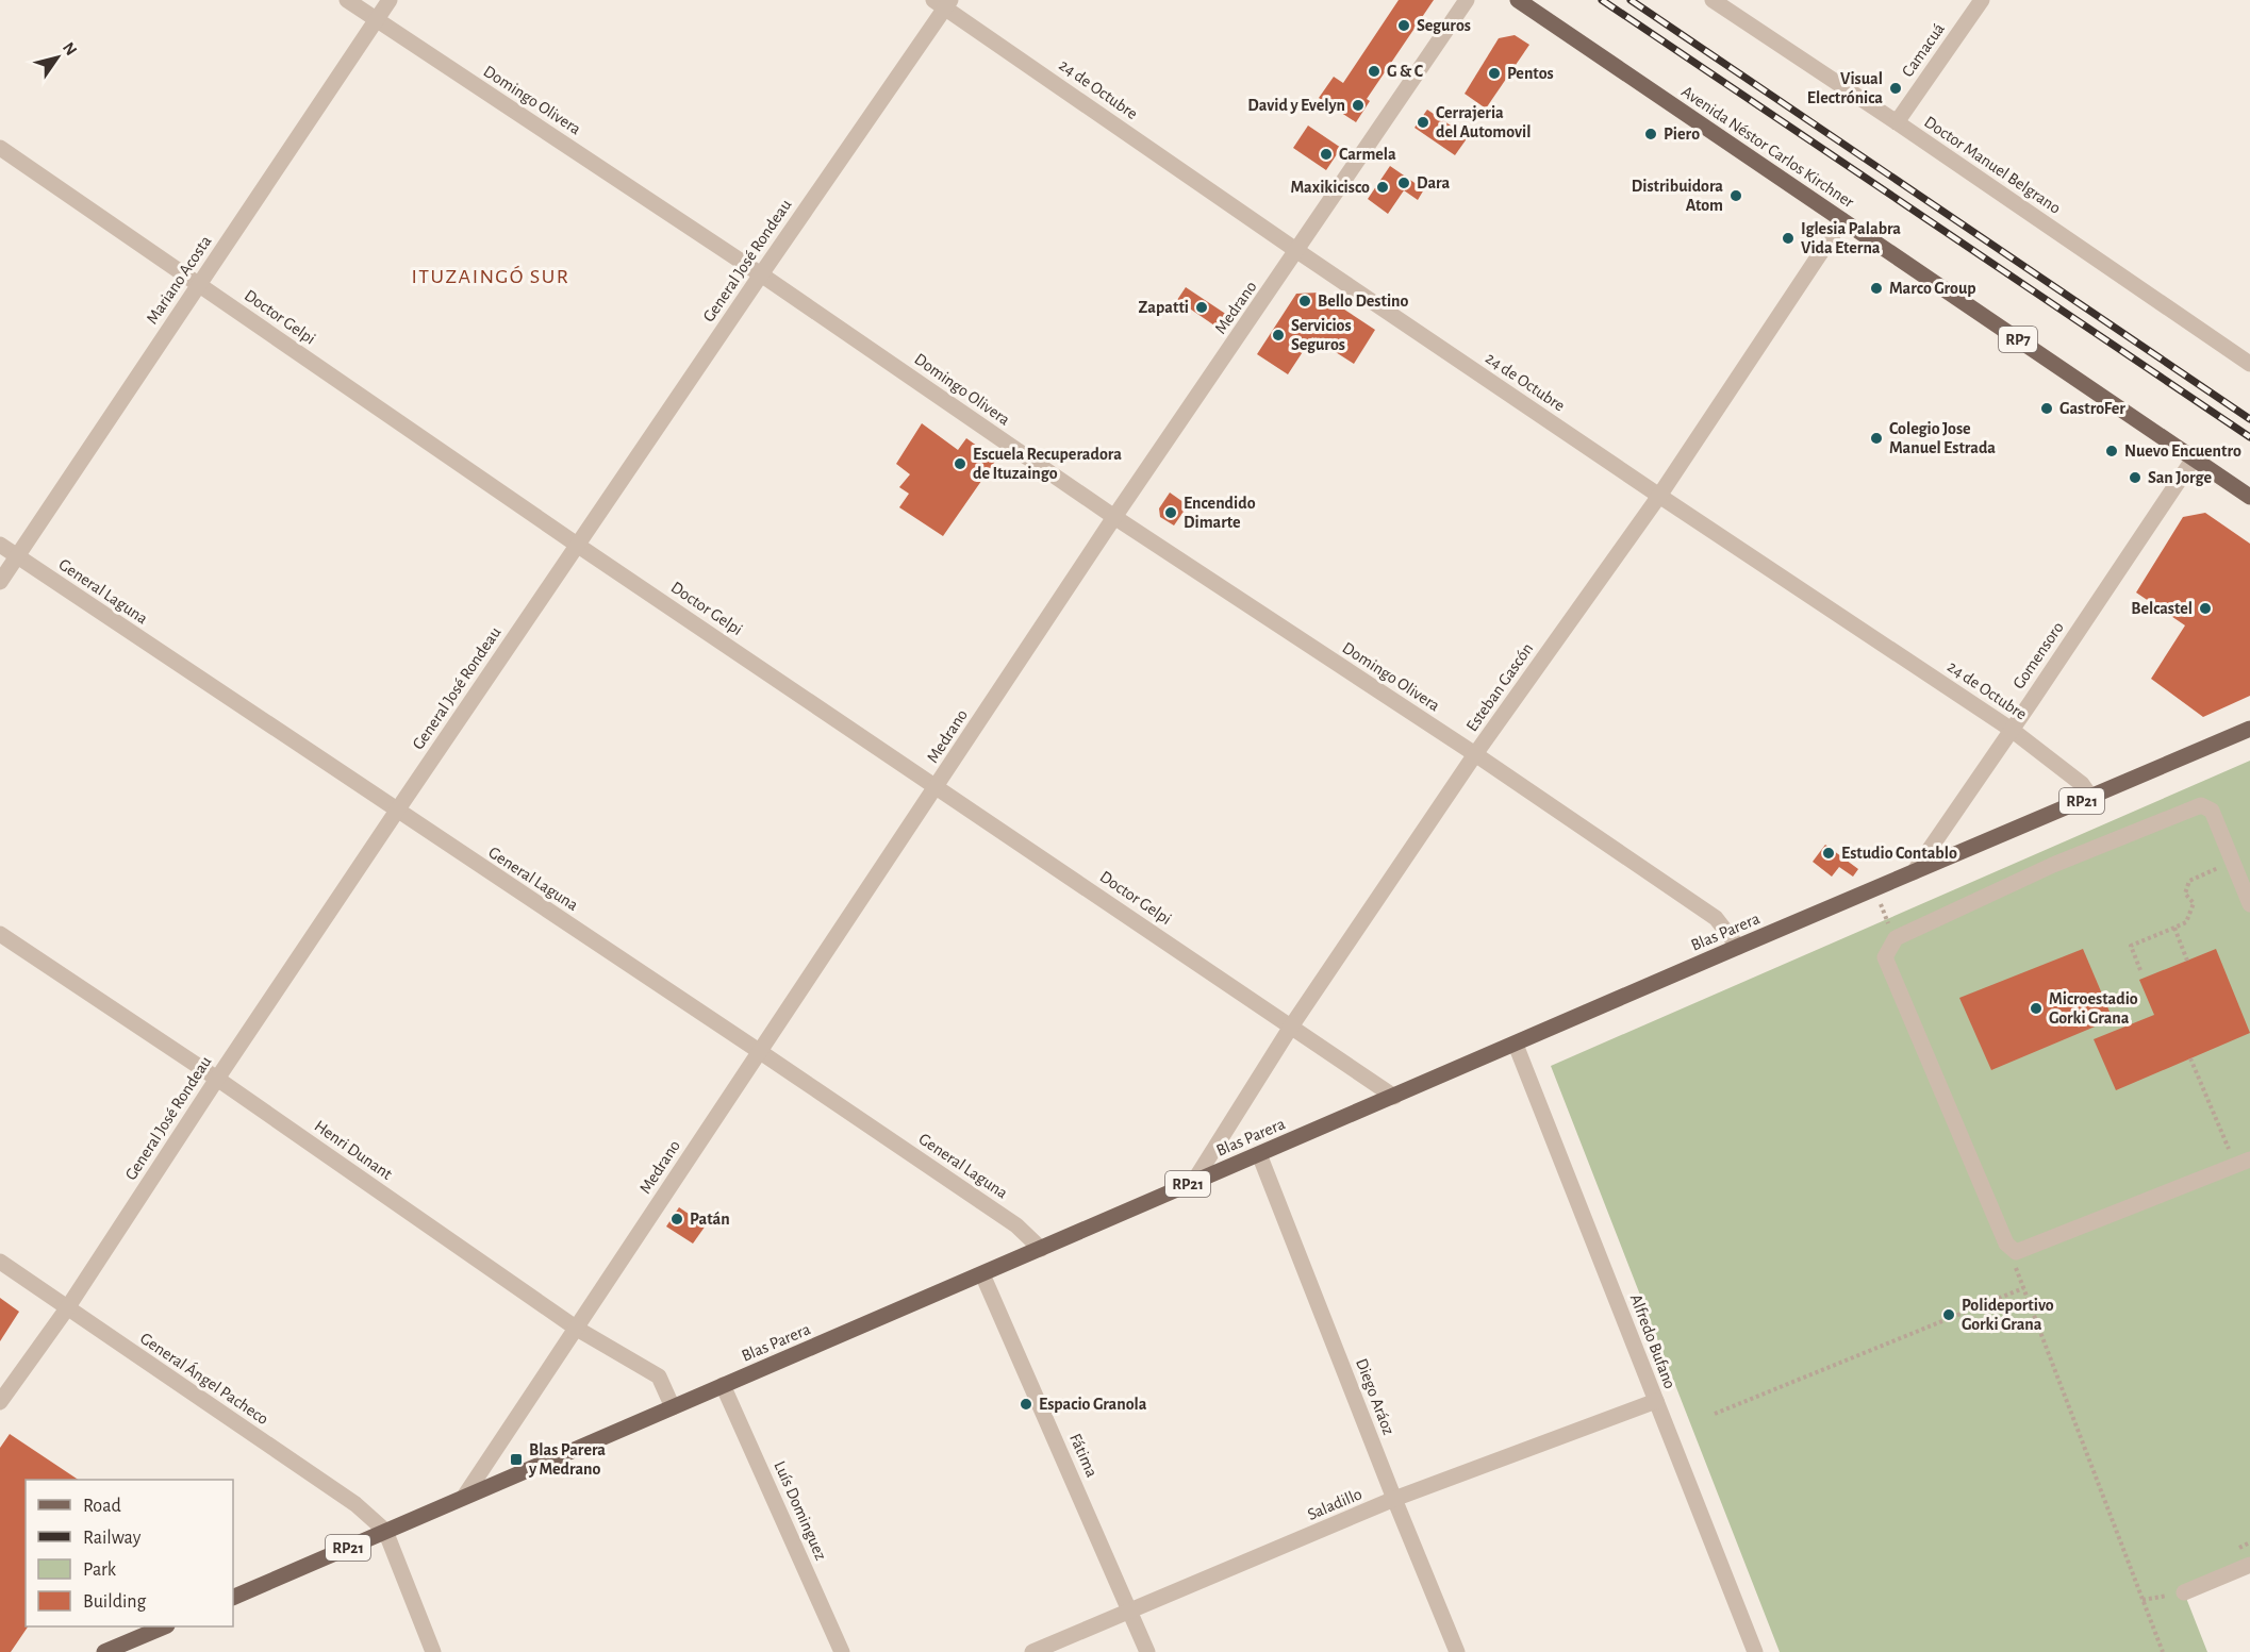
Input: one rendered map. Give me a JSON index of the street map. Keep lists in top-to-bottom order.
{
  "streets": {
    "main road": [
      "Avenida Néstor Carlos Kirchner",
      "RP7",
      "RP21",
      "Blas Parera"
    ],
    "street": [
      "Camacuá",
      "24 de Octubre",
      "Domingo Olivera",
      "Doctor Manuel Belgrano",
      "General José Rondeau",
      "Mariano Acosta",
      "Medrano",
      "Doctor Gelpi",
      "General Laguna",
      "Gomensoro",
      "Esteban Gascón",
      "Henri Dunant",
      "Alfredo Bufano",
      "General Ángel Pacheco",
      "Diego Aráoz",
      "Fátima",
      "Saladillo",
      "Luís Dominguez"
    ]
  },
  "crossings": [
    ["Camacuá", "Doctor Manuel Belgrano"],
    ["24 de Octubre", "General José Rondeau"],
    ["24 de Octubre", "Medrano"],
    ["24 de Octubre", "Gomensoro"],
    ["24 de Octubre", "Esteban Gascón"],
    ["24 de Octubre", "Blas Parera"],
    ["Domingo Olivera", "General José Rondeau"],
    ["Domingo Olivera", "Mariano Acosta"],
    ["Domingo Olivera", "Medrano"],
    ["Domingo Olivera", "Esteban Gascón"],
    ["Domingo Olivera", "Blas Parera"],
    ["Avenida Néstor Carlos Kirchner", "Gomensoro"],
    ["Avenida Néstor Carlos Kirchner", "Esteban Gascón"],
    ["General José Rondeau", "Doctor Gelpi"],
    ["General José Rondeau", "General Laguna"],
    ["General José Rondeau", "Henri Dunant"],
    ["General José Rondeau", "General Ángel Pacheco"],
    ["Mariano Acosta", "Doctor Gelpi"],
    ["Mariano Acosta", "General Laguna"],
    ["Medrano", "Doctor Gelpi"],
    ["Medrano", "General Laguna"],
    ["Medrano", "Blas Parera"],
    ["Medrano", "Henri Dunant"],
    ["Doctor Gelpi", "Esteban Gascón"],
    ["Doctor Gelpi", "Blas Parera"],
    ["General Laguna", "Blas Parera"],
    ["Gomensoro", "Blas Parera"],
    ["Esteban Gascón", "Blas Parera"],
    ["Blas Parera", "Henri Dunant"],
    ["Blas Parera", "Alfredo Bufano"],
    ["Blas Parera", "General Ángel Pacheco"],
    ["Blas Parera", "Diego Aráoz"],
    ["Blas Parera", "Fátima"],
    ["Blas Parera", "Luís Dominguez"],
    ["Alfredo Bufano", "Saladillo"],
    ["Diego Aráoz", "Saladillo"],
    ["Fátima", "Saladillo"]
  ],
  "districts": ["ITUZAINGÓ SUR"],
  "places": {
    "other": [
      "Seguros",
      "G & C",
      "Pentos",
      "Visual Electrónica",
      "David y Evelyn",
      "Cerrajeria del Automovil",
      "Piero",
      "Carmela",
      "Dara",
      "Maxikicisco",
      "Distribuidora Atom",
      "Iglesia Palabra Vida Eterna",
      "Marco Group",
      "Bello Destino",
      "Zapatti",
      "Servicios Seguros",
      "GastroFer",
      "Colegio Jose Manuel Estrada",
      "Nuevo Encuentro",
      "Escuela Recuperadora de Ituzaingo",
      "San Jorge",
      "Encendido Dimarte",
      "Belcastel",
      "Estudio Contablo",
      "Microestadio Gorki Grana",
      "Patán",
      "Polideportivo Gorki Grana",
      "Espacio Granola"
    ],
    "transit": ["Blas Parera y Medrano"]
  },
  "legend": [
    "Road",
    "Railway",
    "Park",
    "Building"
  ],
  "north": "top right"
}
